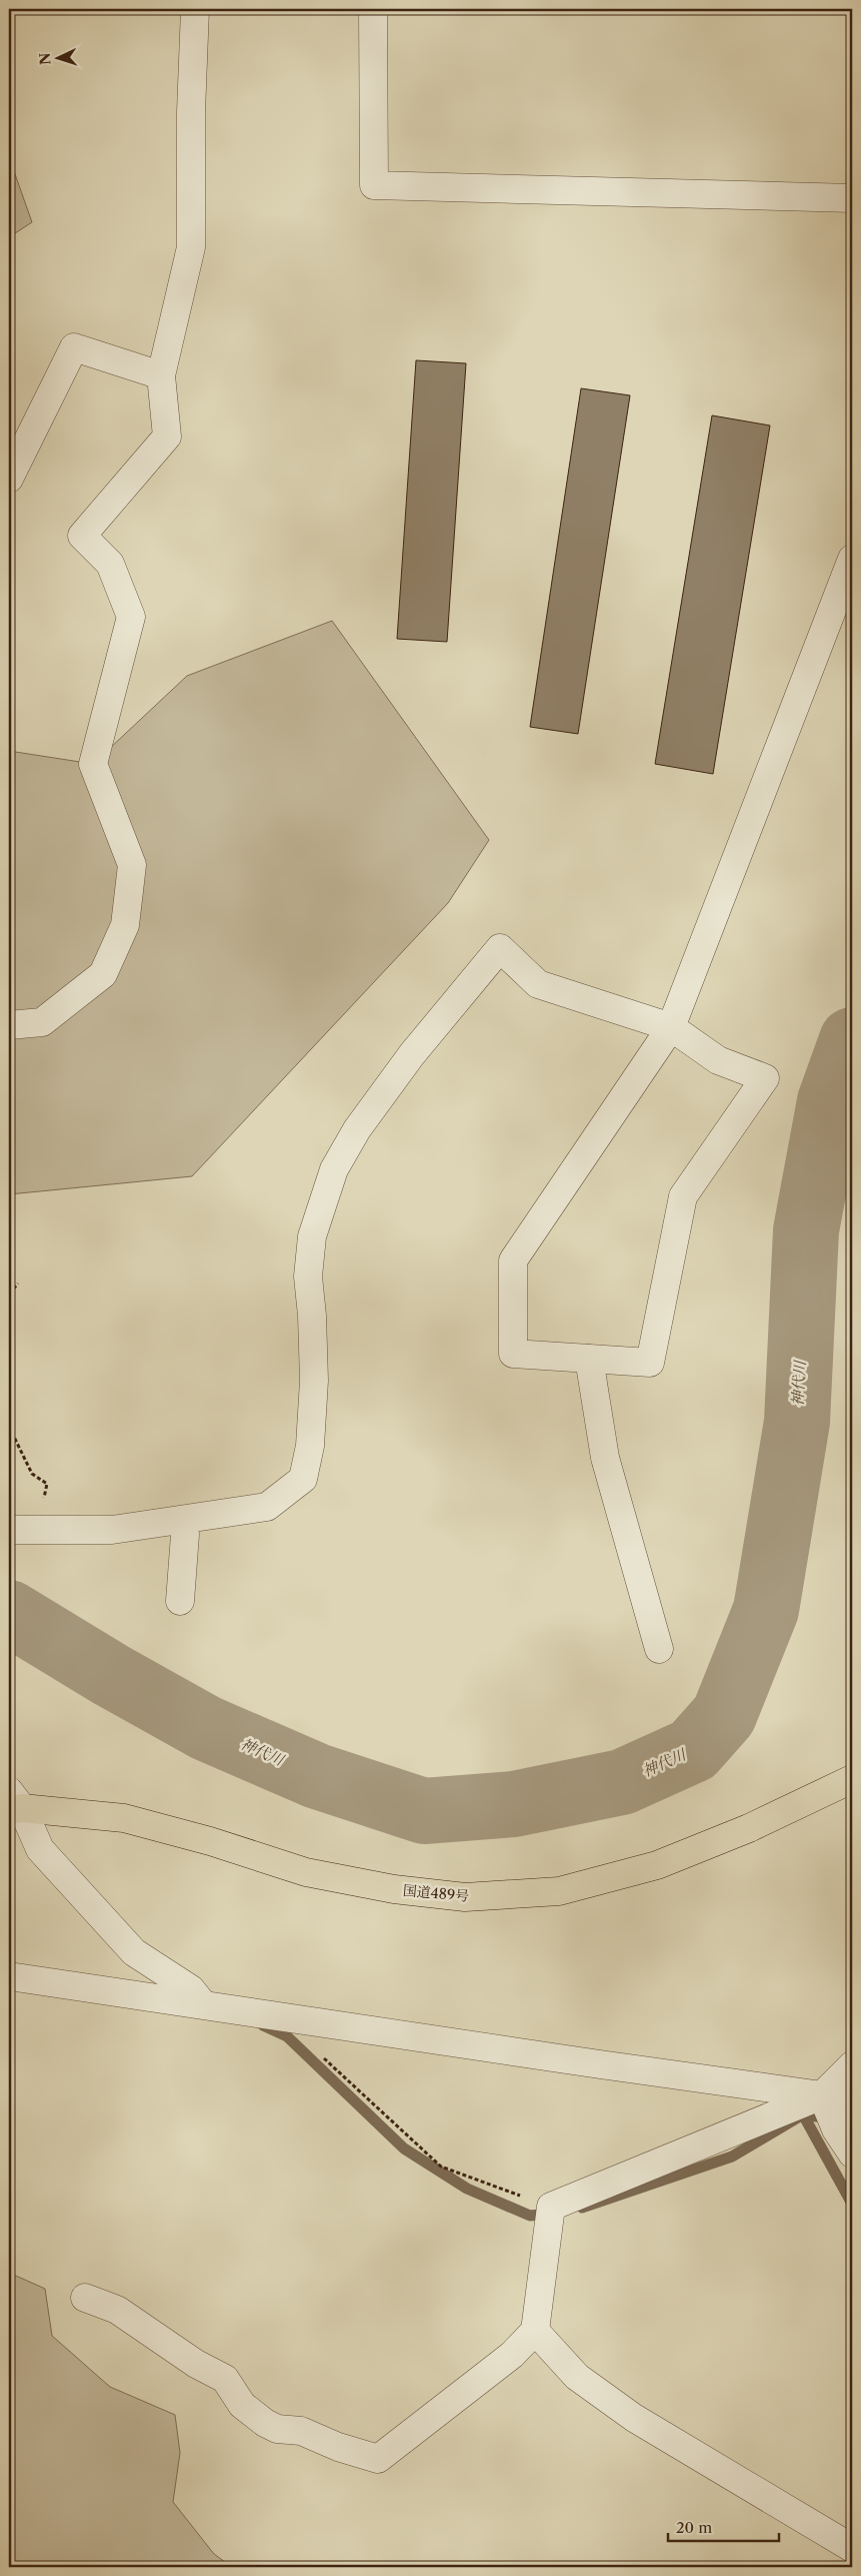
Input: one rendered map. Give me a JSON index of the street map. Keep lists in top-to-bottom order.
{
  "streets": {
    "highway": ["国道489号"]
  },
  "water": ["神代川"],
  "scale_bar": "20 m",
  "north": "left"
}
